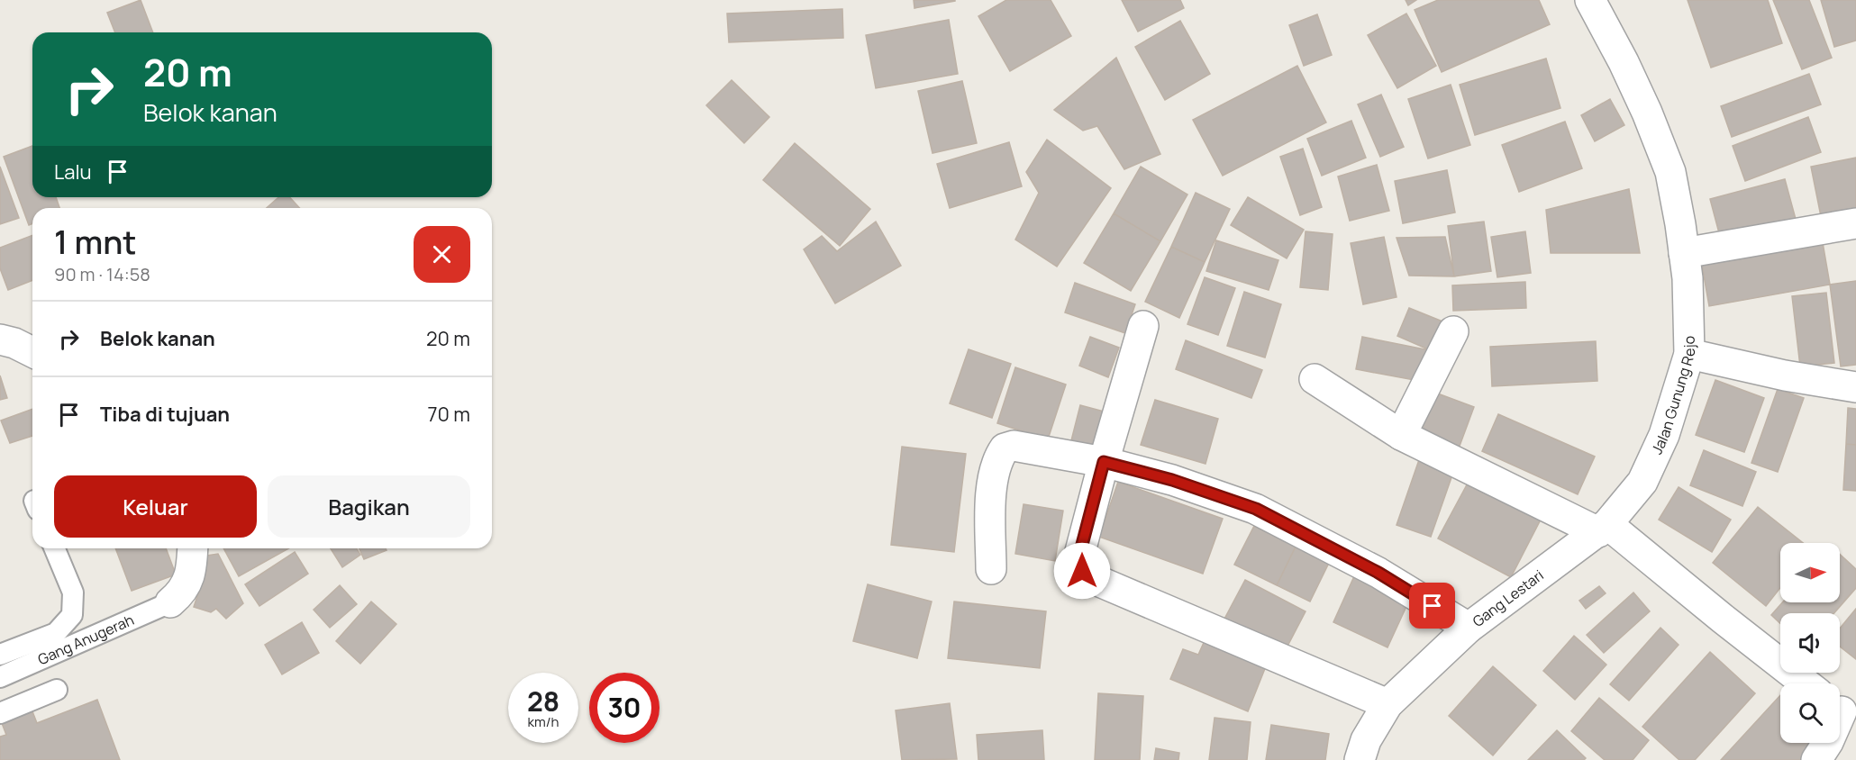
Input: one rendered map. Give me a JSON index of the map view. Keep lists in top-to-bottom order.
{
  "streets": {
    "street": ["Jalan Gunung Rejo", "Gang Lestari"],
    "lane": ["Gang Anugerah"]
  },
  "crossings": [
    ["Jalan Gunung Rejo", "Gang Lestari"]
  ],
  "north": "right",
  "page": {
    "turn": ["20 m", "Belok kanan"],
    "then": "Lalu",
    "heading": ["1 mnt", "90 m · 14:58"],
    "list": [
      {
        "name": "Belok kanan",
        "value": "20 m"
      },
      {
        "name": "Tiba di tujuan",
        "value": "70 m"
      }
    ],
    "buttons": ["Keluar", "Bagikan"],
    "speed": "28 km/h",
    "limit": "30"
  }
}
